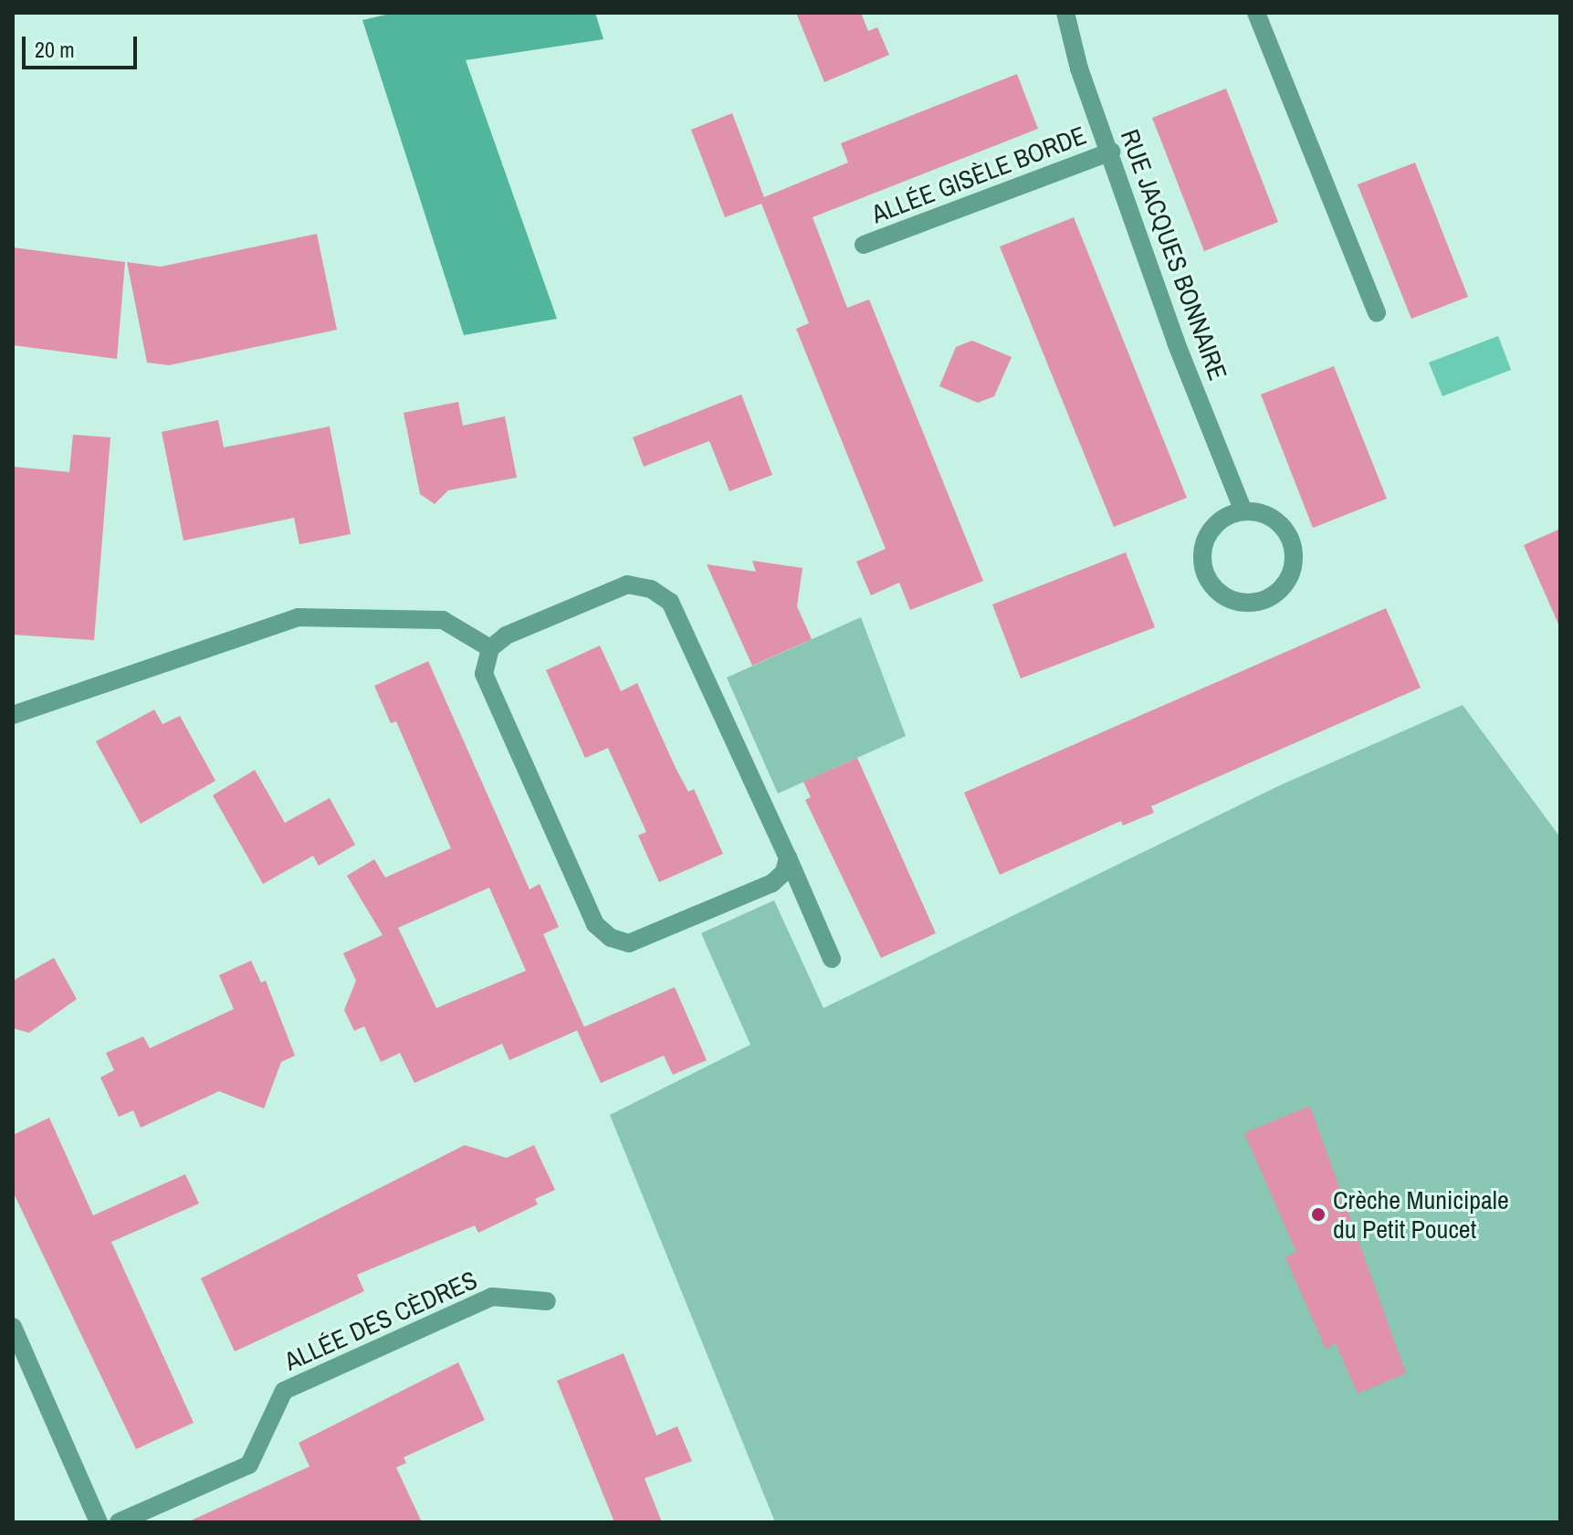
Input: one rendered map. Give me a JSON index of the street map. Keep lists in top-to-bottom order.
{
  "streets": {
    "street": ["ALLÉE GISÈLE BORDE", "RUE JACQUES BONNAIRE", "ALLÉE DES CÈDRES"]
  },
  "crossings": [
    ["ALLÉE GISÈLE BORDE", "RUE JACQUES BONNAIRE"]
  ],
  "places": ["Crèche Municipale du Petit Poucet"],
  "scale_bar": "20 m"
}
